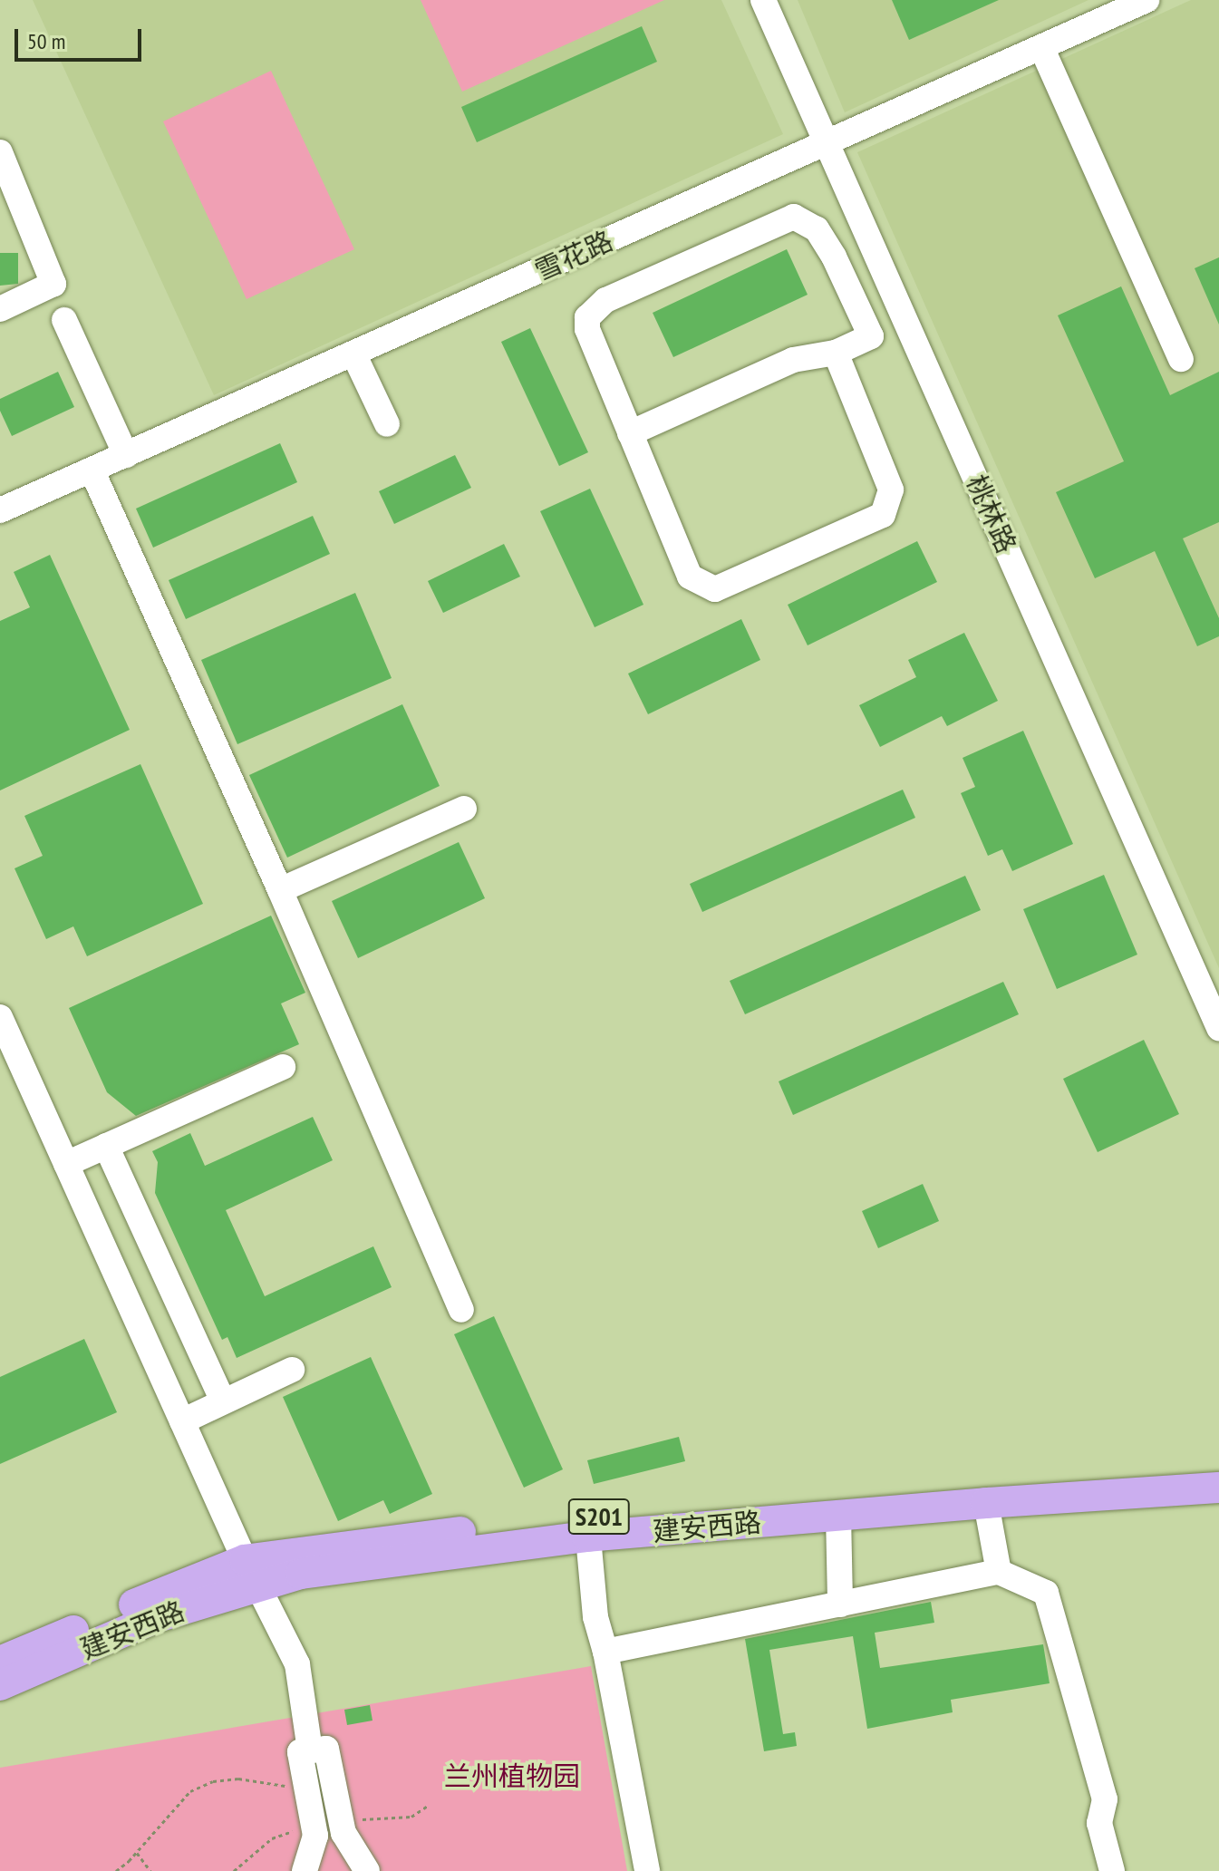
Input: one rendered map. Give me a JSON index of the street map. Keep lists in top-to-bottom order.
{
  "streets": {
    "main road": ["S201", "建安西路"],
    "street": ["雪花路", "桃林路"]
  },
  "crossings": [
    ["雪花路", "桃林路"]
  ],
  "parks": ["兰州植物园"],
  "scale_bar": "50 m"
}
